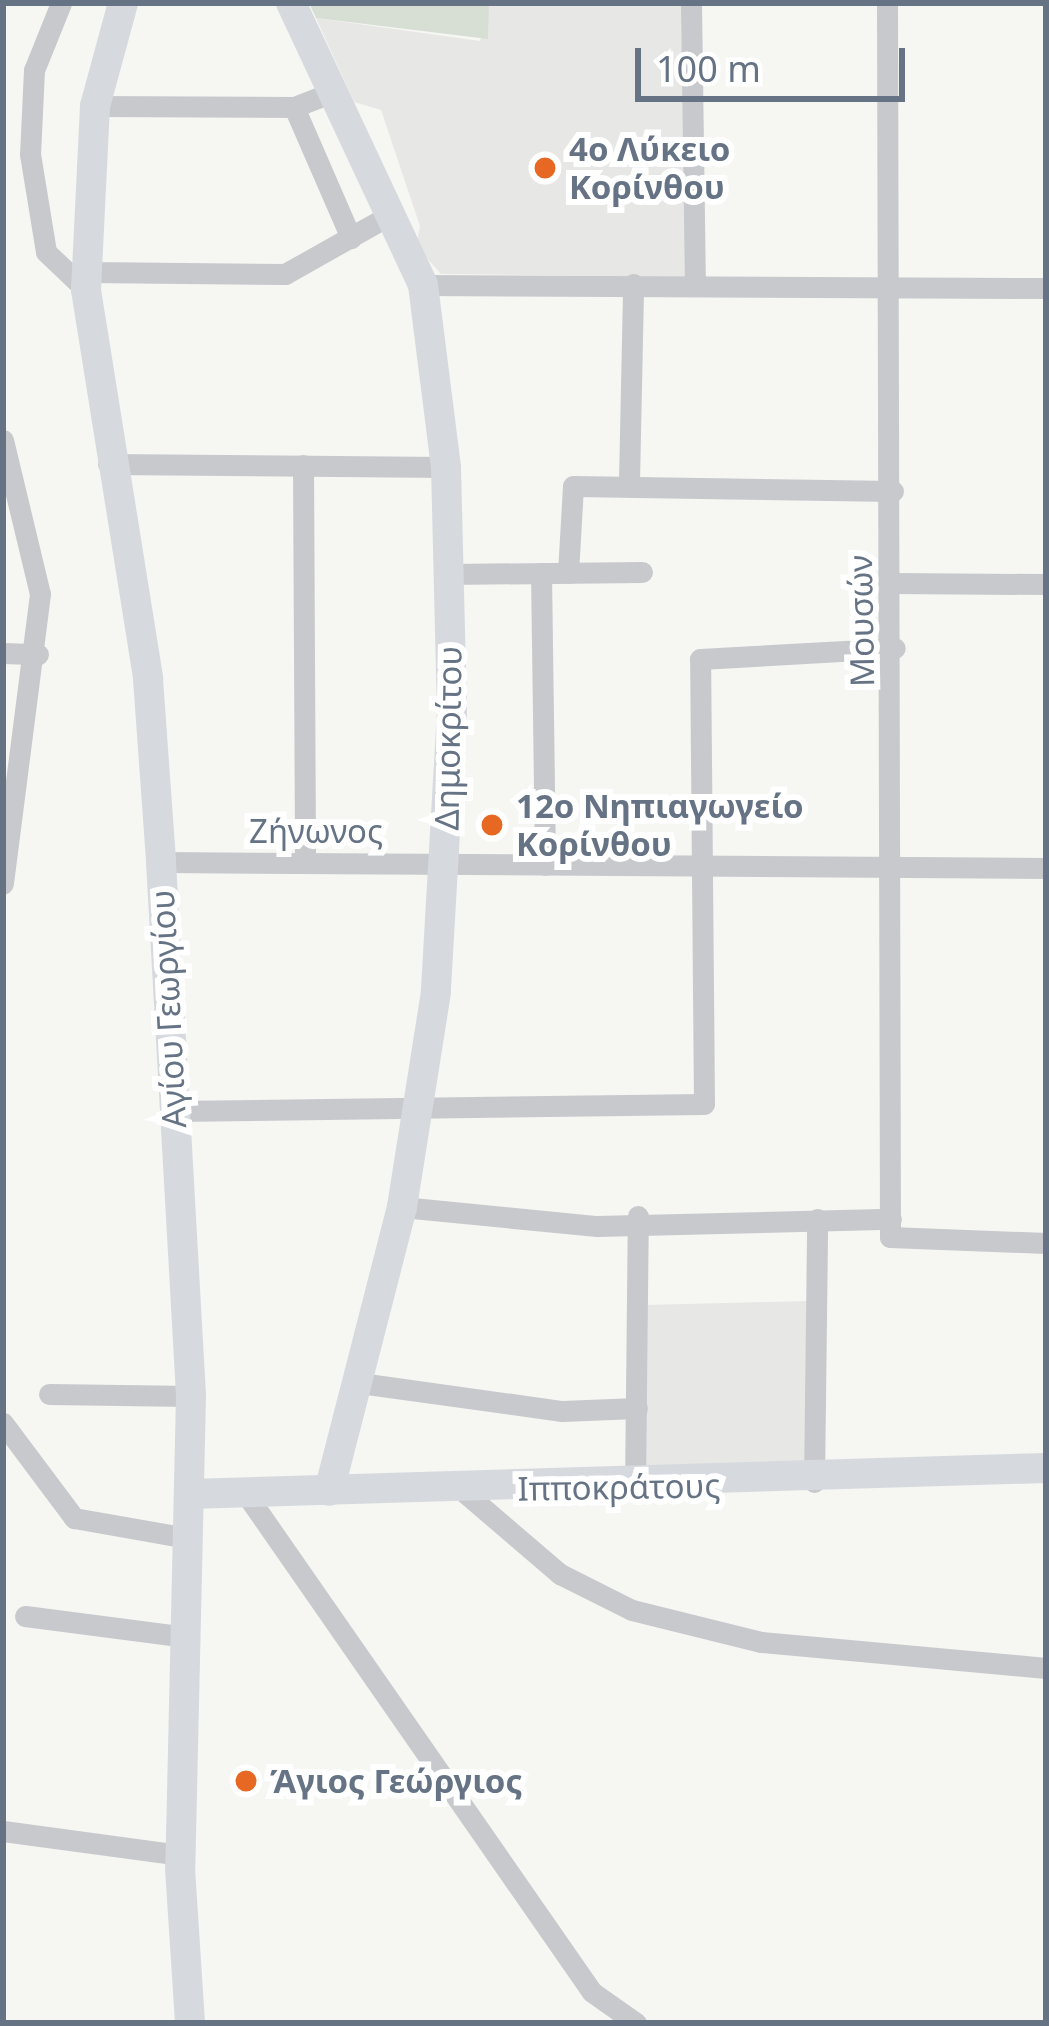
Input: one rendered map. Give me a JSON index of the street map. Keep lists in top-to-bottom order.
{
  "streets": {
    "street": [
      "Μουσών",
      "Δημοκρίτου",
      "Ζήνωνος",
      "Αγίου Γεωργίου",
      "Ιπποκράτους"
    ]
  },
  "crossings": [
    ["Μουσών", "Ζήνωνος"],
    ["Δημοκρίτου", "Ζήνωνος"],
    ["Δημοκρίτου", "Ιπποκράτους"],
    ["Ζήνωνος", "Αγίου Γεωργίου"],
    ["Αγίου Γεωργίου", "Ιπποκράτους"]
  ],
  "places": ["4ο Λύκειο Κορίνθου", "12ο Νηπιαγωγείο Κορίνθου", "Άγιος Γεώργιος"],
  "scale_bar": "100 m"
}
